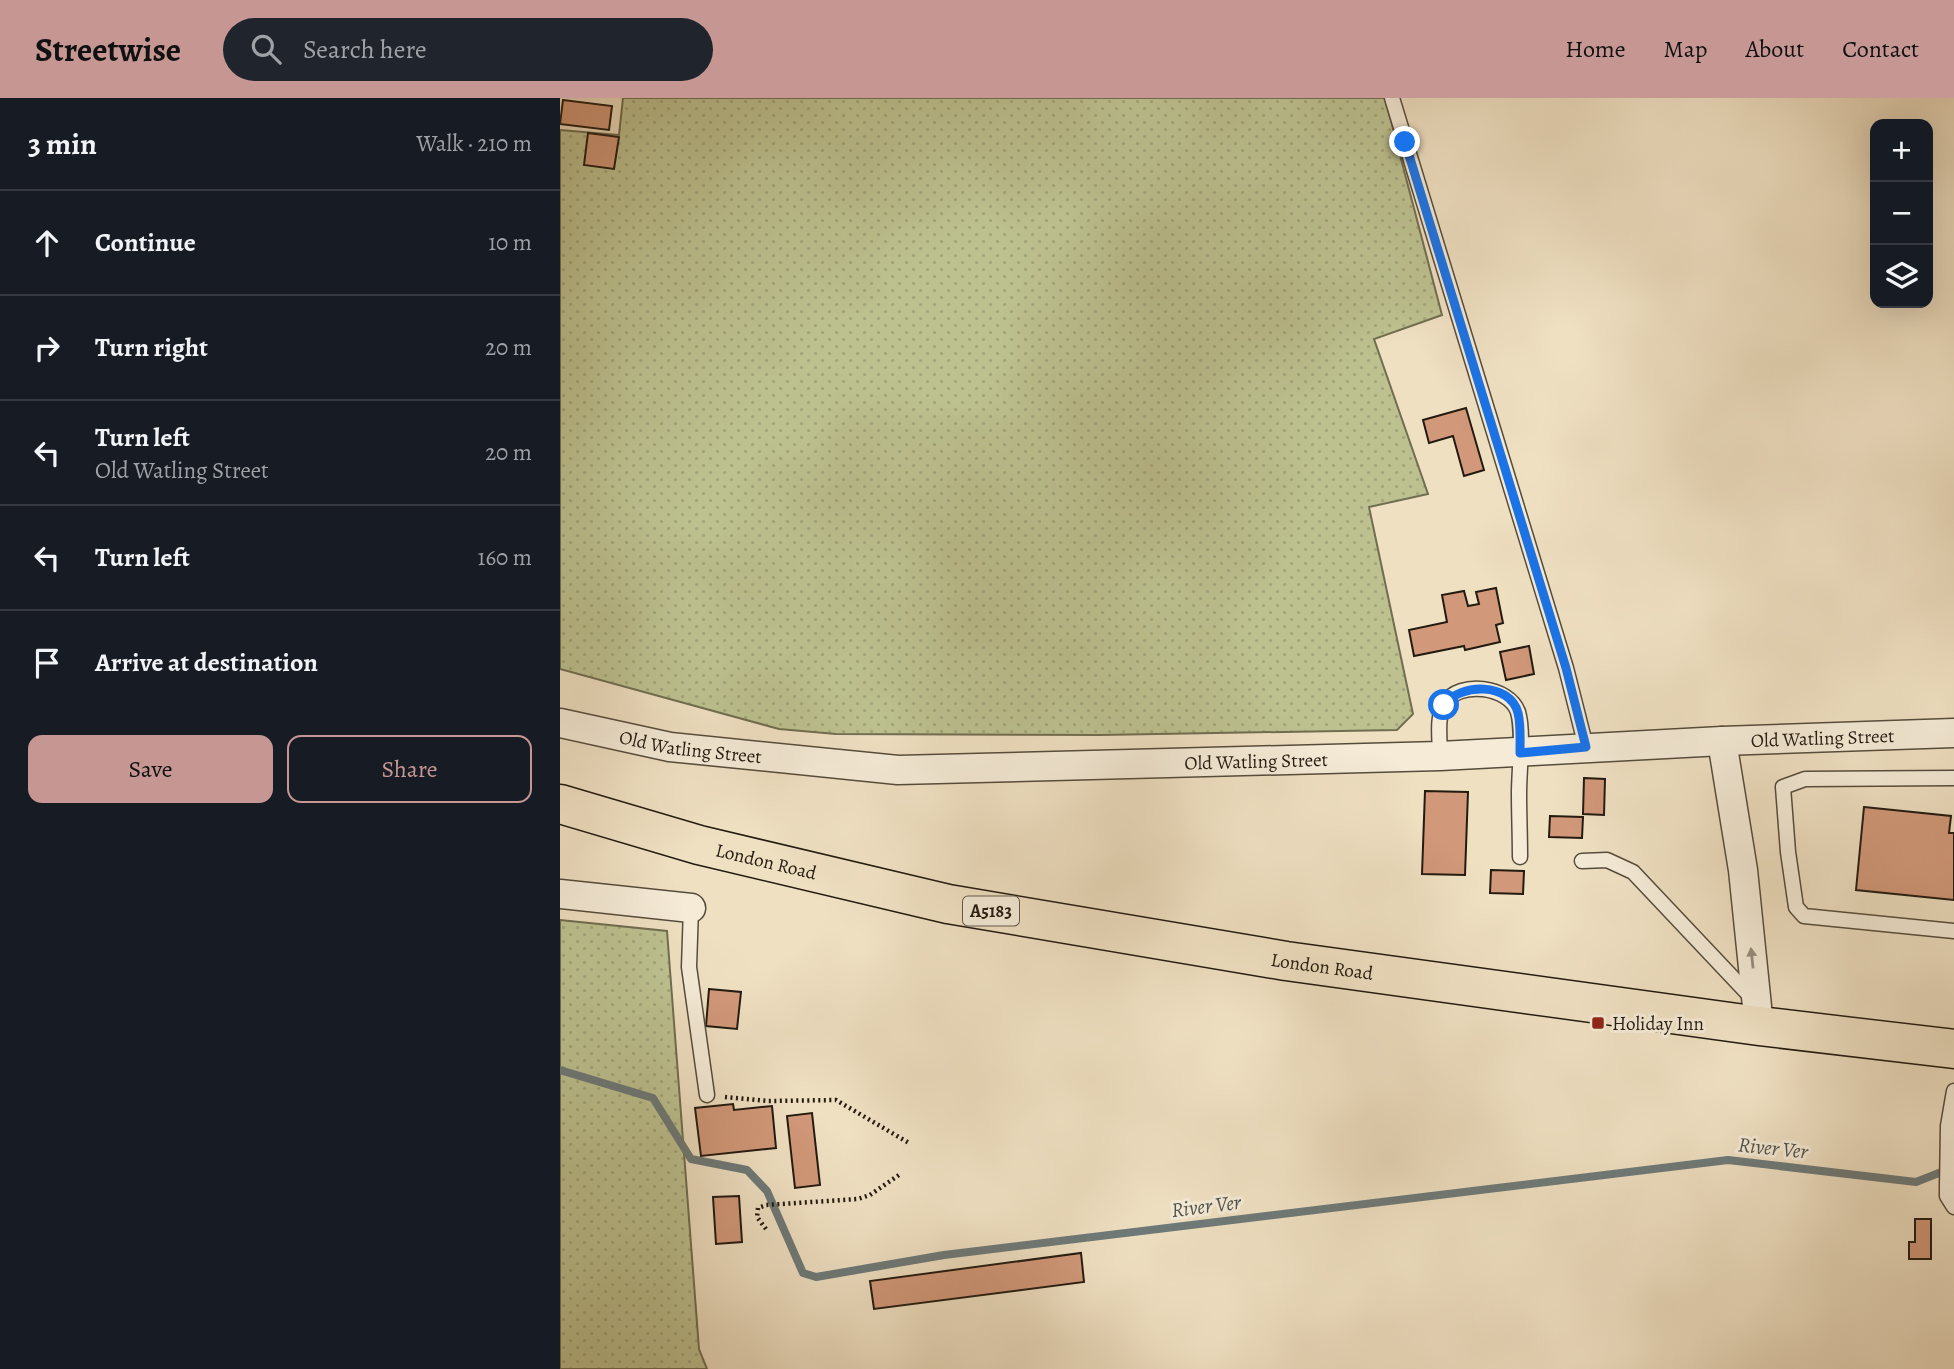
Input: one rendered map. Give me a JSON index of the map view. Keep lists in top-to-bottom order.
{
  "streets": {
    "main road": ["London Road", "A5183"],
    "street": ["Old Watling Street"]
  },
  "water": ["River Ver"],
  "places": {
    "transit": ["Holiday Inn"]
  },
  "page": {
    "header": "Streetwise",
    "search": "Search here",
    "nav": [
      "Home",
      "Map",
      "About",
      "Contact"
    ],
    "heading": ["3 min", "Walk · 210 m"],
    "map_buttons": ["+", "−"],
    "list": [
      ["Continue", "10 m"],
      ["Turn right", "20 m"],
      ["Turn left", "Old Watling Street", "20 m"],
      ["Turn left", "160 m"],
      "Arrive at destination"
    ],
    "buttons": ["Save", "Share"]
  }
}
